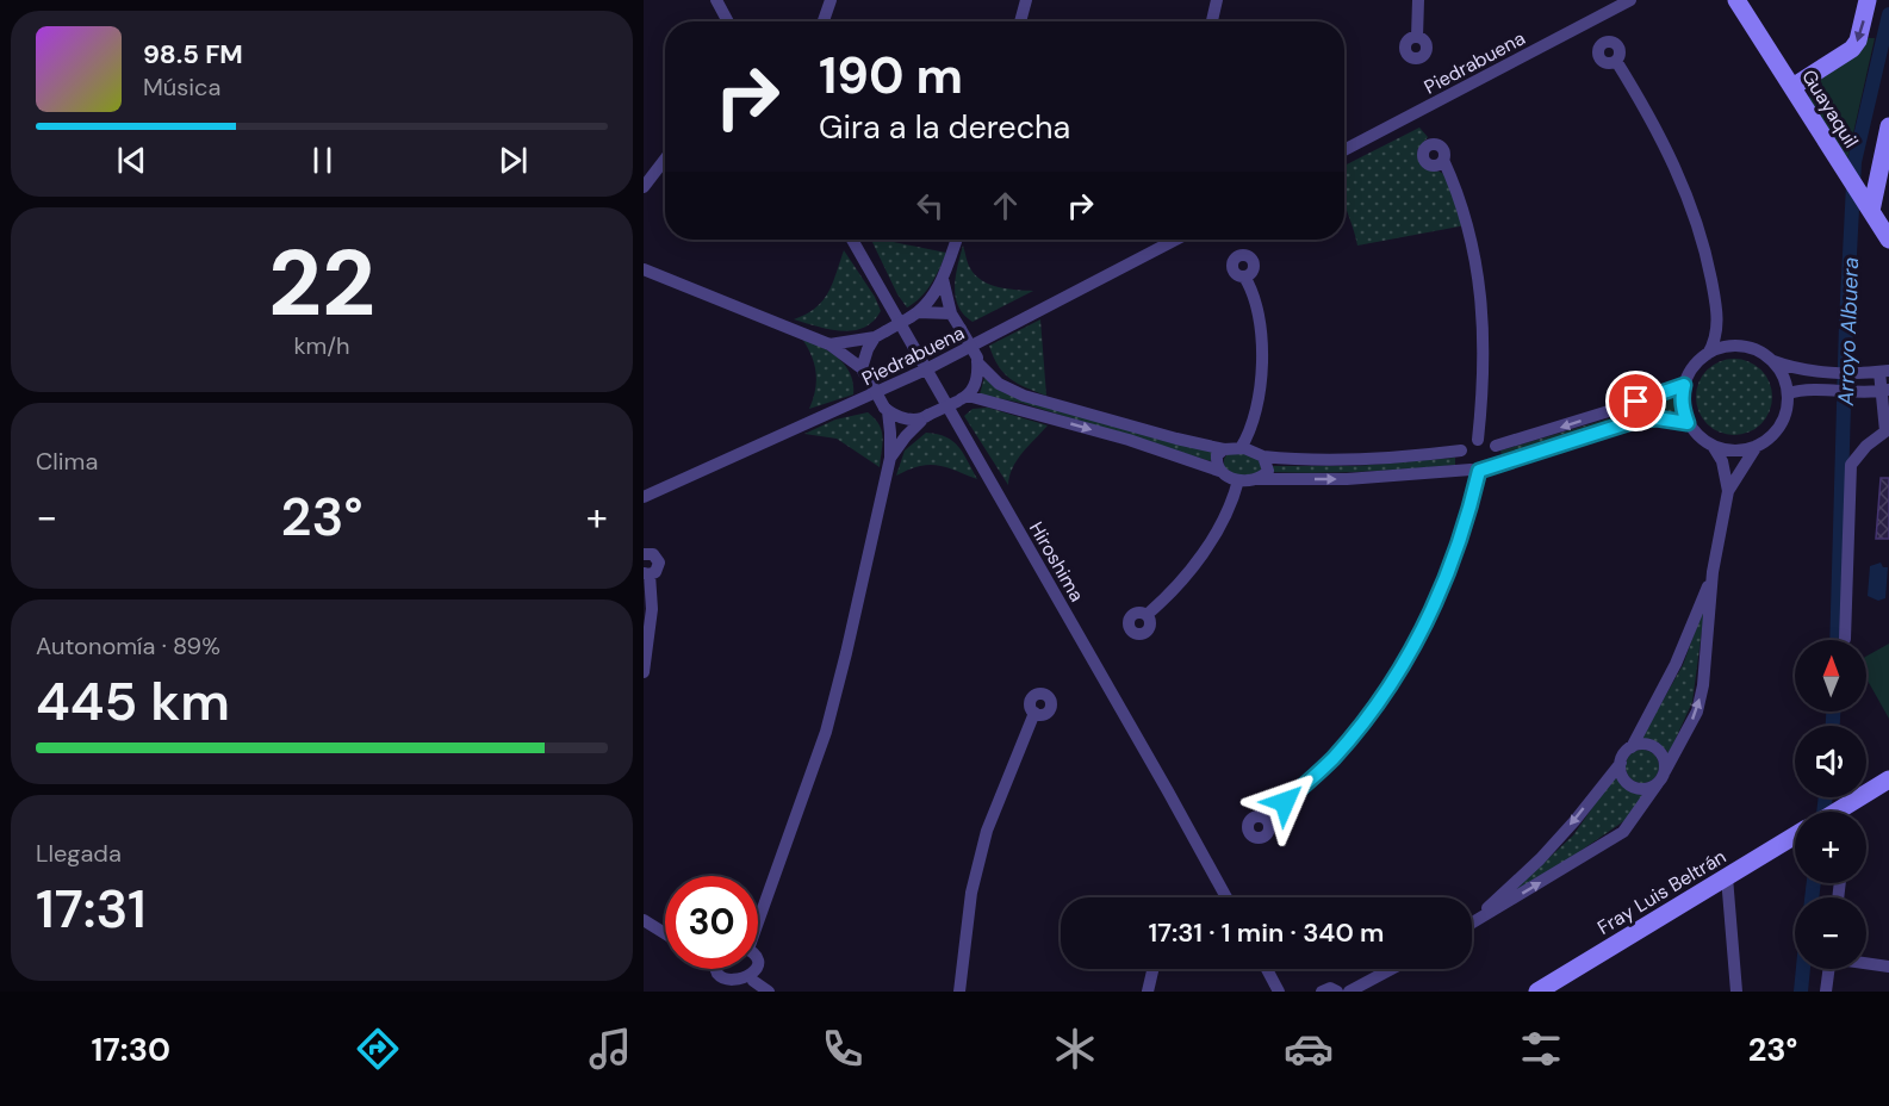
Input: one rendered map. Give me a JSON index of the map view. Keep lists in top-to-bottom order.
{
  "streets": {
    "street": [
      "Piedrabuena",
      "Guayaquil",
      "Hiroshima",
      "Fray Luis Beltrán"
    ]
  },
  "crossings": [
    ["Piedrabuena", "Hiroshima"]
  ],
  "water": ["Arroyo Albuera"],
  "north": "top",
  "page": {
    "turn": ["190 m", "Gira a la derecha"],
    "song": ["98.5 FM", "Música"],
    "tile": [
      ["22", "km/h"],
      "Clima",
      ["Autonomía · 89%", "445 km"],
      ["Llegada", "17:31"]
    ],
    "heat": ["−", "23°", "+"],
    "map_buttons": ["+", "−"],
    "limit": "30",
    "trip": "17:31 · 1 min · 340 m",
    "tabs": ["17:30", "23°"]
  }
}
